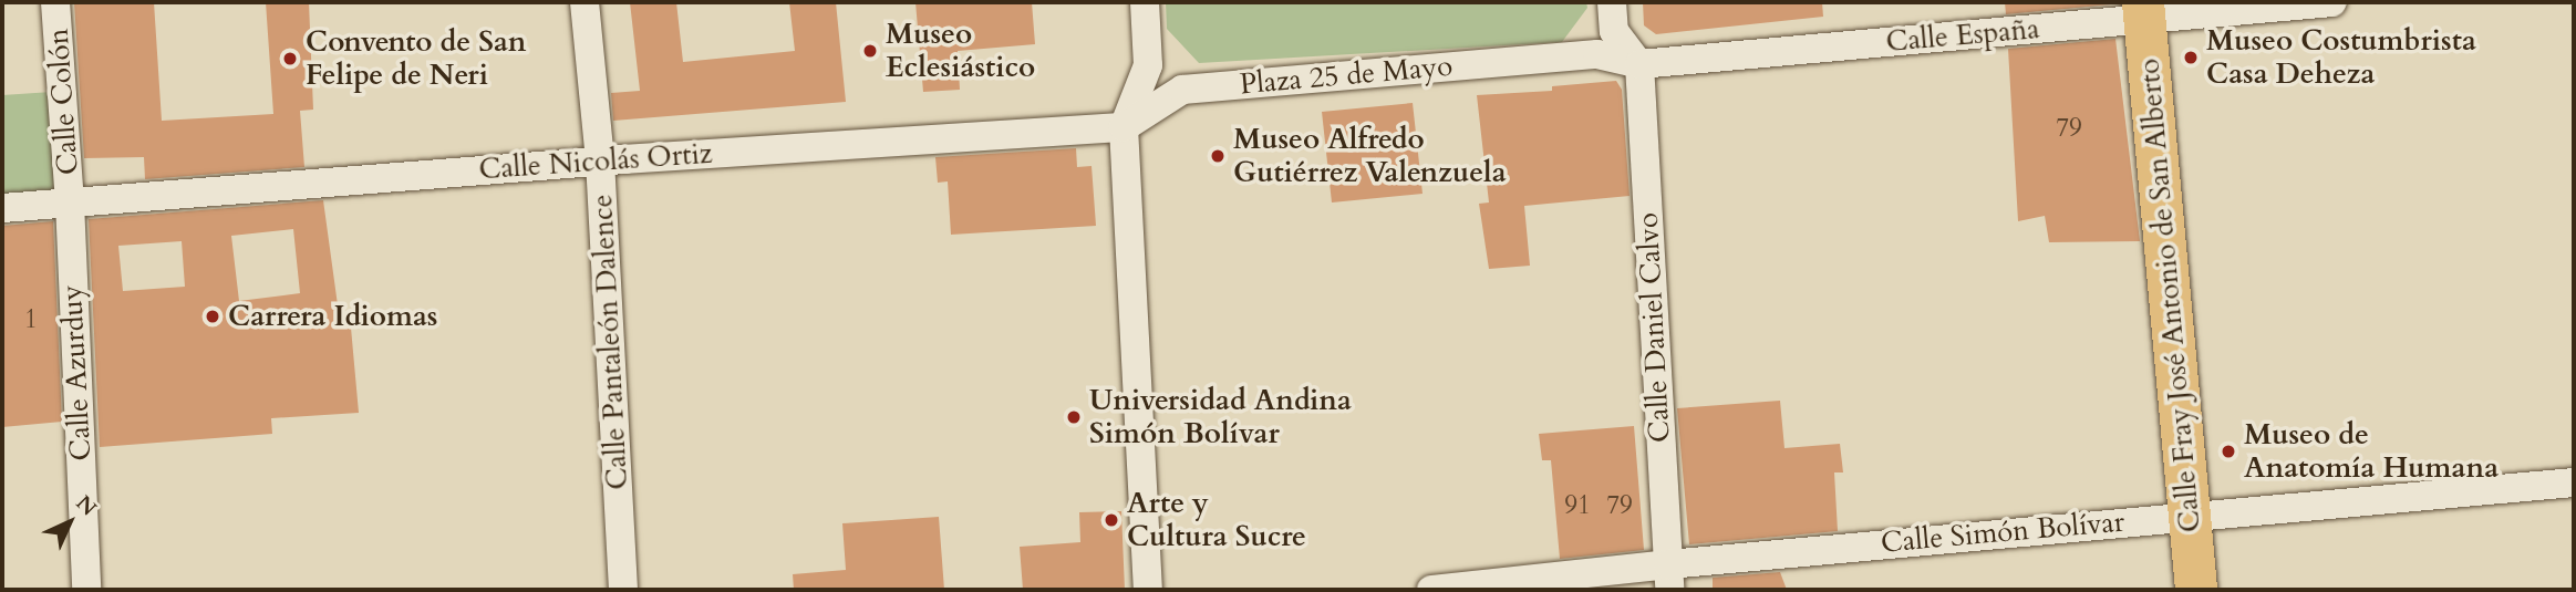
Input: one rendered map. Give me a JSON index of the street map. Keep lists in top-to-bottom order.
{
  "streets": {
    "main road": ["Calle Fray José Antonio de San Alberto"],
    "street": [
      "Calle España",
      "Plaza 25 de Mayo",
      "Calle Colón",
      "Calle Nicolás Ortiz",
      "Calle Daniel Calvo",
      "Calle Pantaleón Dalence",
      "Calle Azurduy",
      "Calle Simón Bolívar"
    ]
  },
  "crossings": [
    ["Calle España", "Plaza 25 de Mayo"],
    ["Calle España", "Calle Fray José Antonio de San Alberto"],
    ["Calle España", "Calle Daniel Calvo"],
    ["Plaza 25 de Mayo", "Calle Nicolás Ortiz"],
    ["Plaza 25 de Mayo", "Calle Daniel Calvo"],
    ["Calle Colón", "Calle Nicolás Ortiz"],
    ["Calle Colón", "Calle Azurduy"],
    ["Calle Nicolás Ortiz", "Calle Pantaleón Dalence"],
    ["Calle Nicolás Ortiz", "Calle Azurduy"],
    ["Calle Fray José Antonio de San Alberto", "Calle Simón Bolívar"],
    ["Calle Daniel Calvo", "Calle Simón Bolívar"]
  ],
  "places": [
    "Museo Eclesiástico",
    "Museo Costumbrista Casa Deheza",
    "Convento de San Felipe de Neri",
    "Museo Alfredo Gutiérrez Valenzuela",
    "Carrera Idiomas",
    "Universidad Andina Simón Bolívar",
    "Museo de Anatomía Humana",
    "Arte y Cultura Sucre"
  ],
  "house_numbers": [
    "79",
    "1",
    "91",
    "79"
  ],
  "north": "top right"
}
